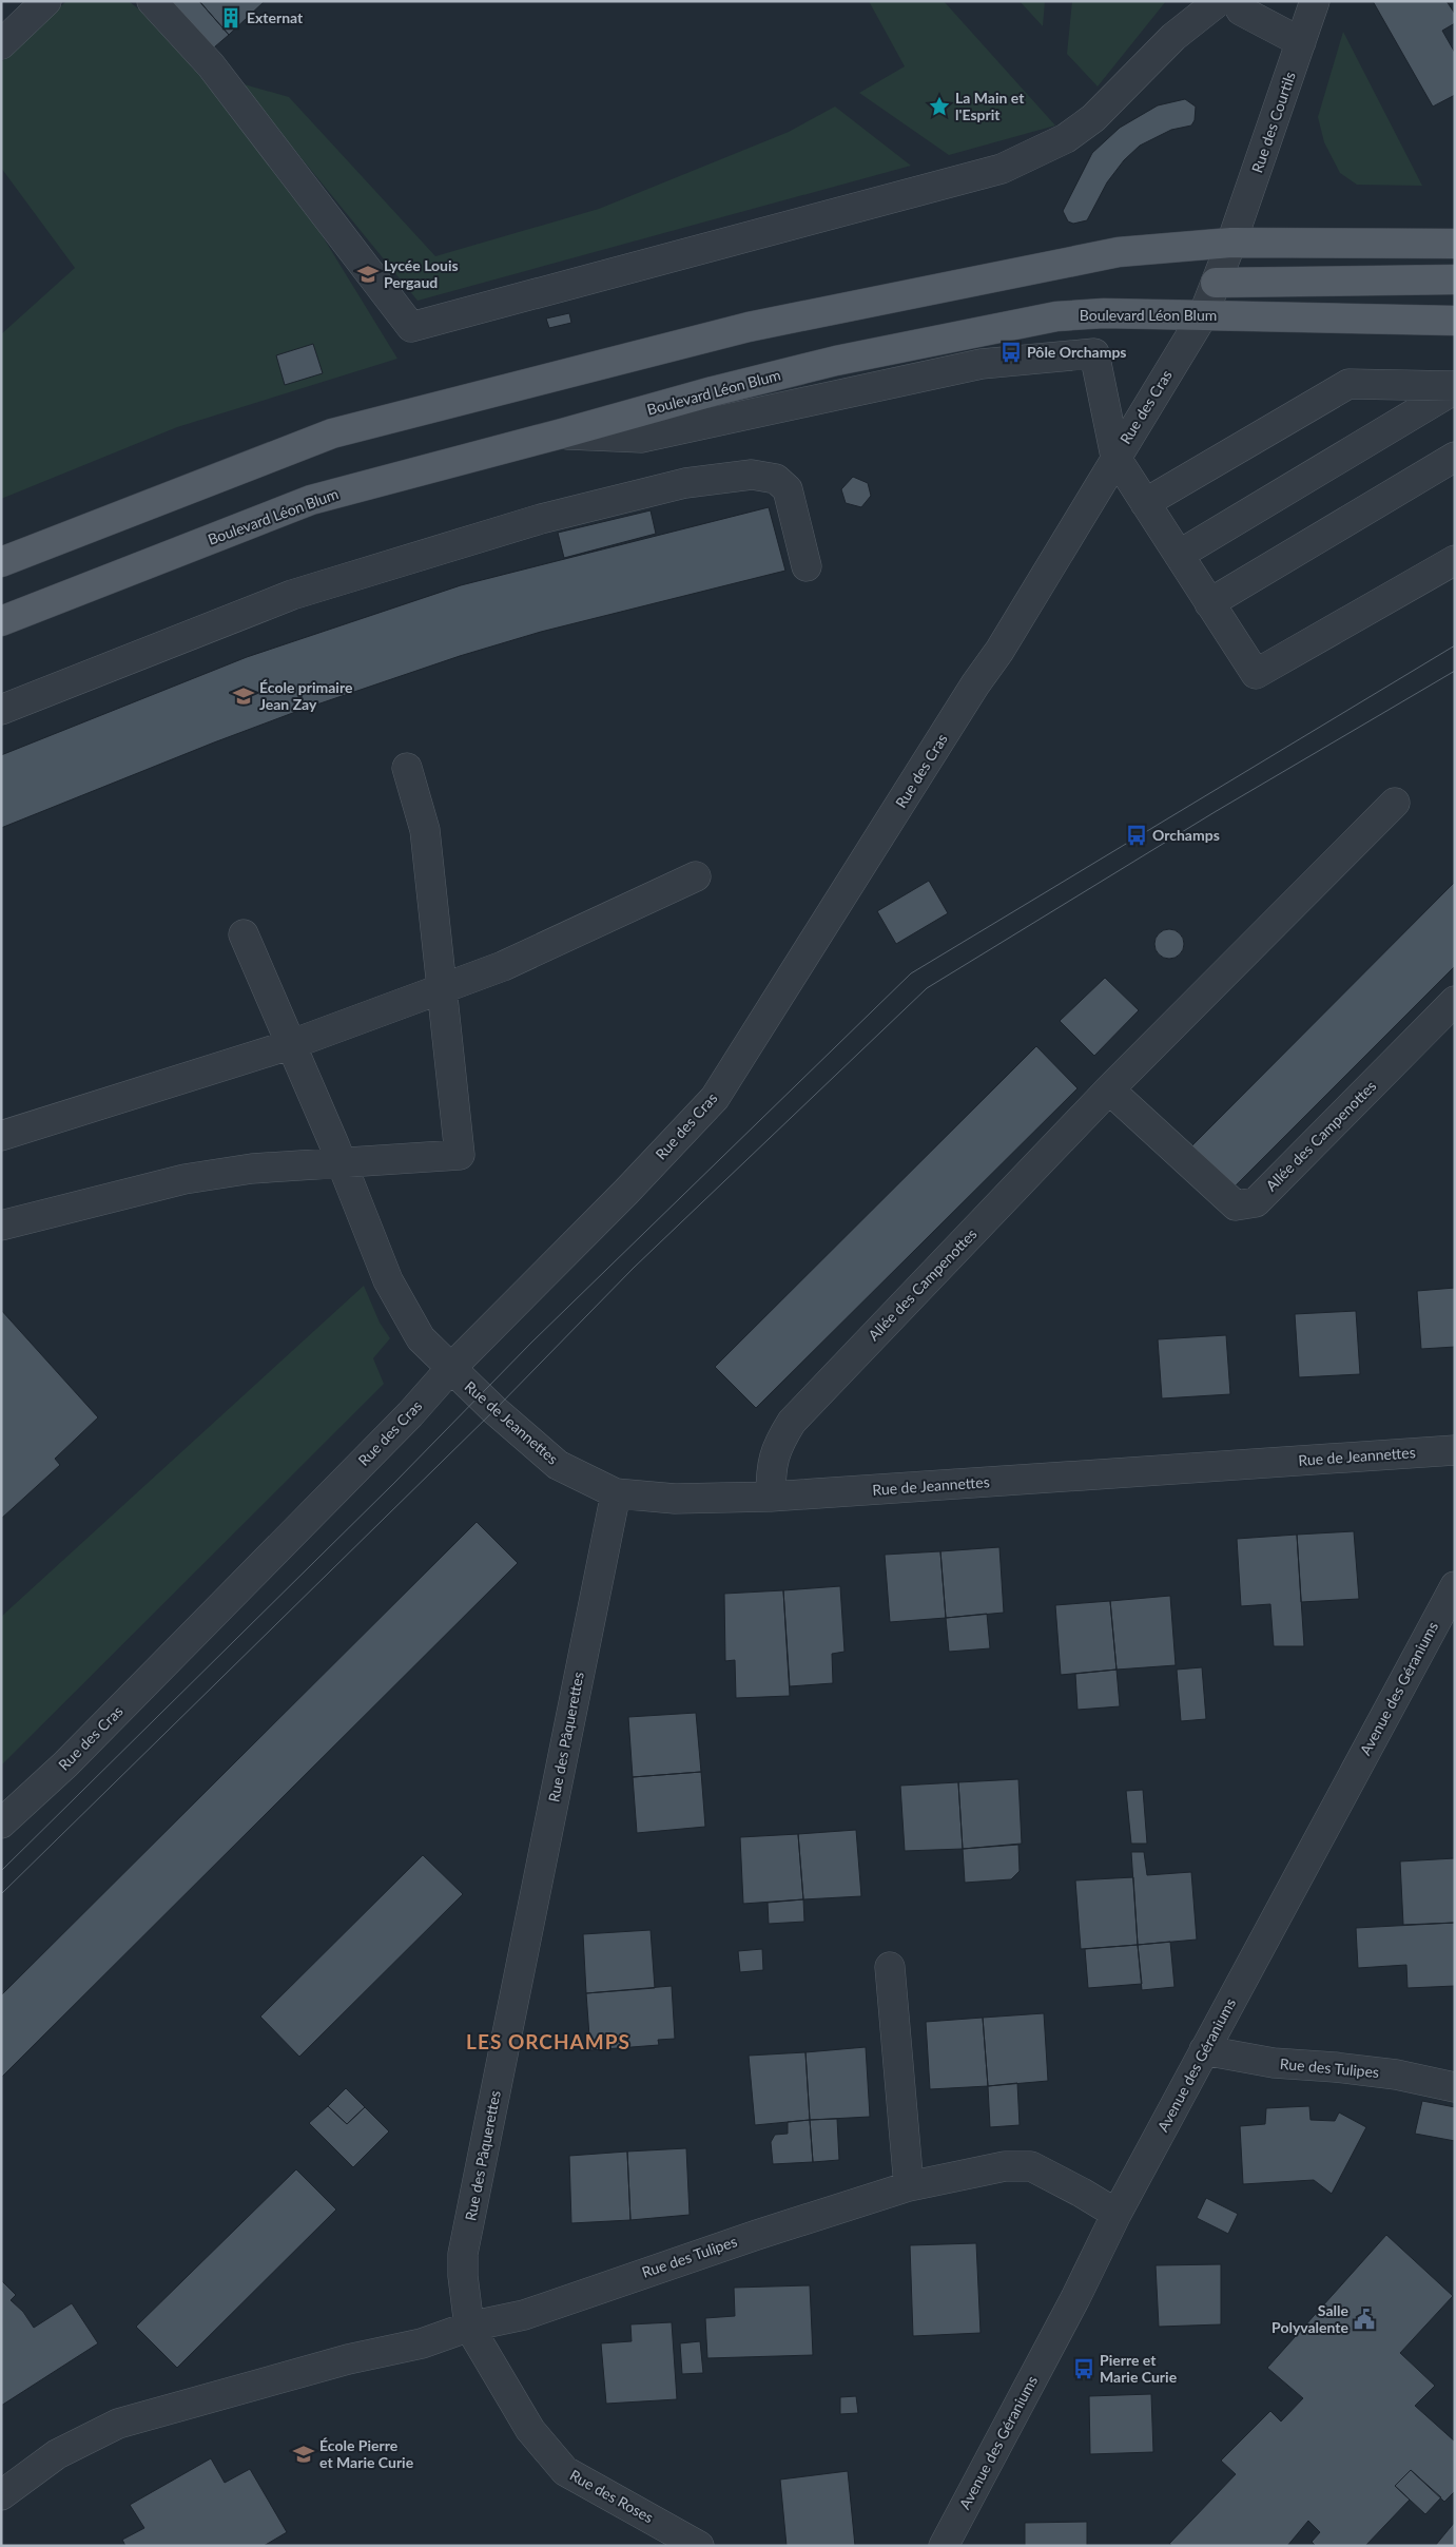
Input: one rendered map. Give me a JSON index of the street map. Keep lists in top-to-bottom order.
{
  "streets": {
    "main road": ["Boulevard Léon Blum"],
    "street": [
      "Rue des Courtils",
      "Rue des Cras",
      "Allée des Campenottes",
      "Rue de Jeannettes",
      "Avenue des Géraniums",
      "Rue des Pâquerettes",
      "Rue des Tulipes",
      "Rue des Roses"
    ]
  },
  "crossings": [
    ["Rue des Courtils", "Rue des Cras"],
    ["Boulevard Léon Blum", "Rue des Cras"],
    ["Rue des Cras", "Rue de Jeannettes"],
    ["Allée des Campenottes", "Rue de Jeannettes"],
    ["Rue de Jeannettes", "Rue des Pâquerettes"],
    ["Avenue des Géraniums", "Rue des Tulipes"],
    ["Rue des Pâquerettes", "Rue des Tulipes"],
    ["Rue des Pâquerettes", "Rue des Roses"],
    ["Rue des Tulipes", "Rue des Roses"]
  ],
  "districts": ["LES ORCHAMPS"],
  "places": {
    "building": ["Externat"],
    "place": ["La Main et l'Esprit"],
    "school or university": ["Lycée Louis Pergaud", "École primaire Jean Zay", "École Pierre et Marie Curie"],
    "bus stop": ["Pôle Orchamps", "Orchamps", "Pierre et Marie Curie"],
    "public building": ["Salle Polyvalente"]
  }
}
